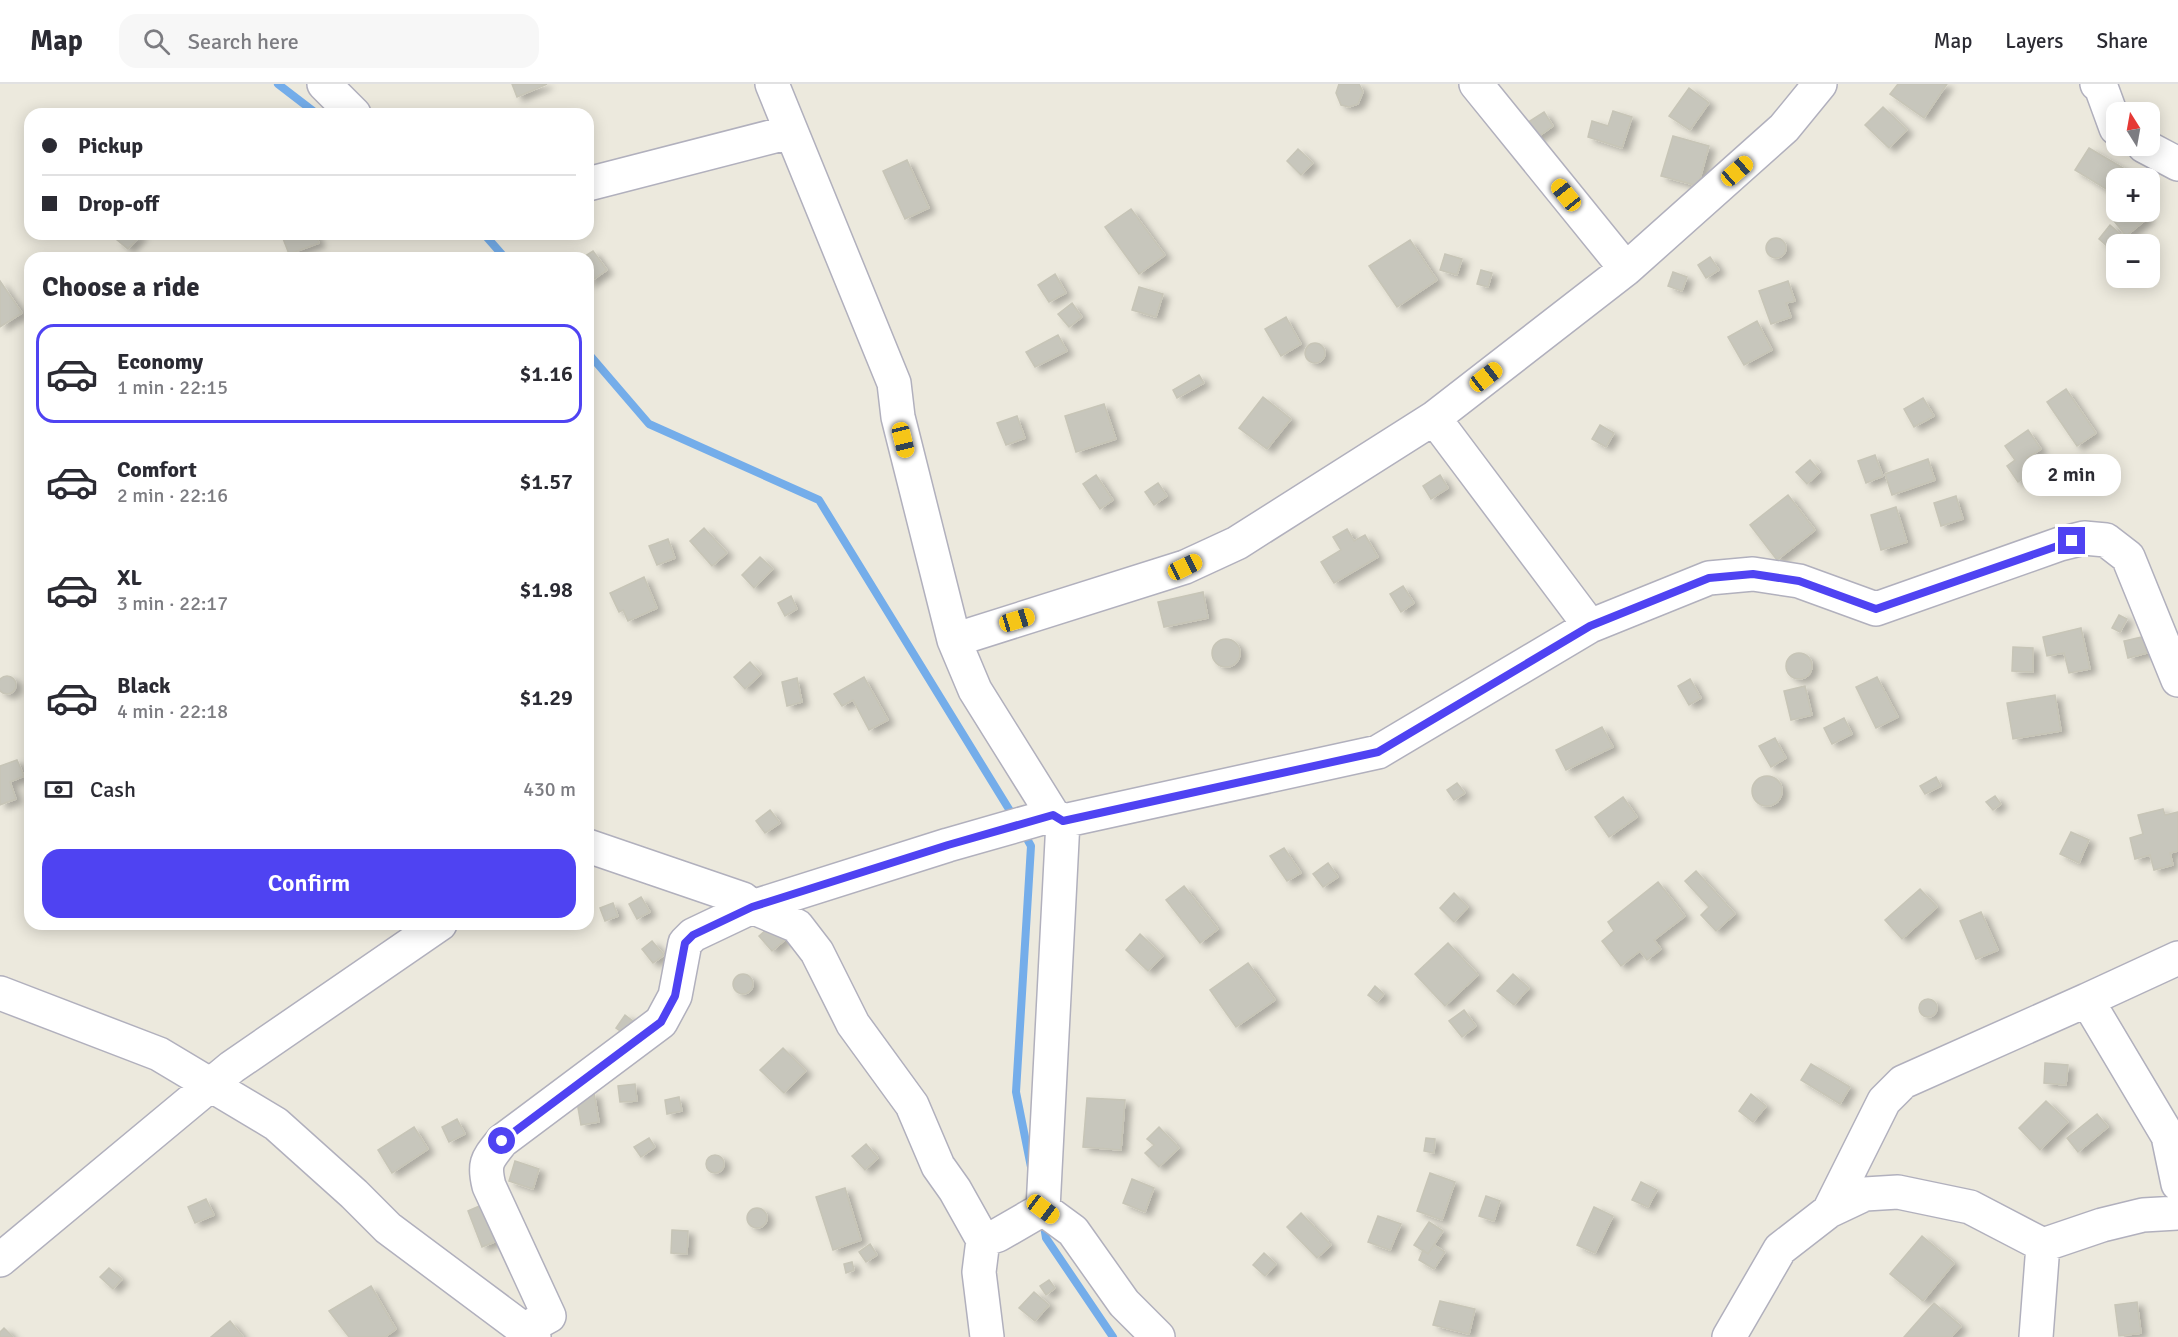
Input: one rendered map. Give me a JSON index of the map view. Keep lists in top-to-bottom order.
{
  "north": "top",
  "page": {
    "header": "Map",
    "search": "Search here",
    "nav": ["Map", "Layers", "Share"],
    "map_buttons": ["+", "−"],
    "banner": ["Pickup", "Drop-off"],
    "heading": "Choose a ride",
    "list": [
      {
        "name": "Economy",
        "note": "1 min · 22:15",
        "value": "$1.16"
      },
      {
        "name": "Comfort",
        "note": "2 min · 22:16",
        "value": "$1.57"
      },
      {
        "name": "XL",
        "note": "3 min · 22:17",
        "value": "$1.98"
      },
      {
        "name": "Black",
        "note": "4 min · 22:18",
        "value": "$1.29"
      }
    ],
    "bubble": "2 min",
    "pay": ["Cash", "430 m"],
    "buttons": "Confirm"
  }
}
